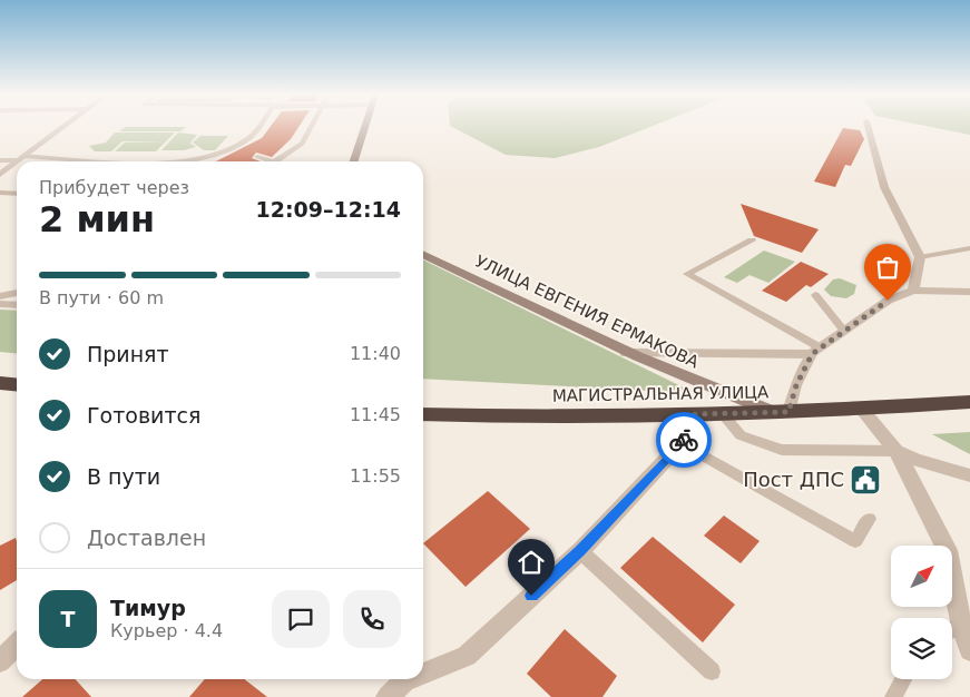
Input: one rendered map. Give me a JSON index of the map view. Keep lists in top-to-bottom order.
{
  "streets": {
    "highway": ["МАГИСТРАЛЬНАЯ УЛИЦА"],
    "main road": ["УЛИЦА ЕВГЕНИЯ ЕРМАКОВА"]
  },
  "crossings": [
    ["УЛИЦА ЕВГЕНИЯ ЕРМАКОВА", "МАГИСТРАЛЬНАЯ УЛИЦА"]
  ],
  "places": {
    "public building": ["Пост ДПС"]
  },
  "north": "top right",
  "page": {
    "heading": ["2 мин", "Прибудет через", "12:09–12:14"],
    "panel": ["Тимур", "Курьер · 4.4"],
    "bar": "В пути · 60 m",
    "list": [
      ["Принят", "11:40"],
      ["Готовится", "11:45"],
      ["В пути", "11:55"],
      "Доставлен"
    ],
    "round": "Т"
  }
}
